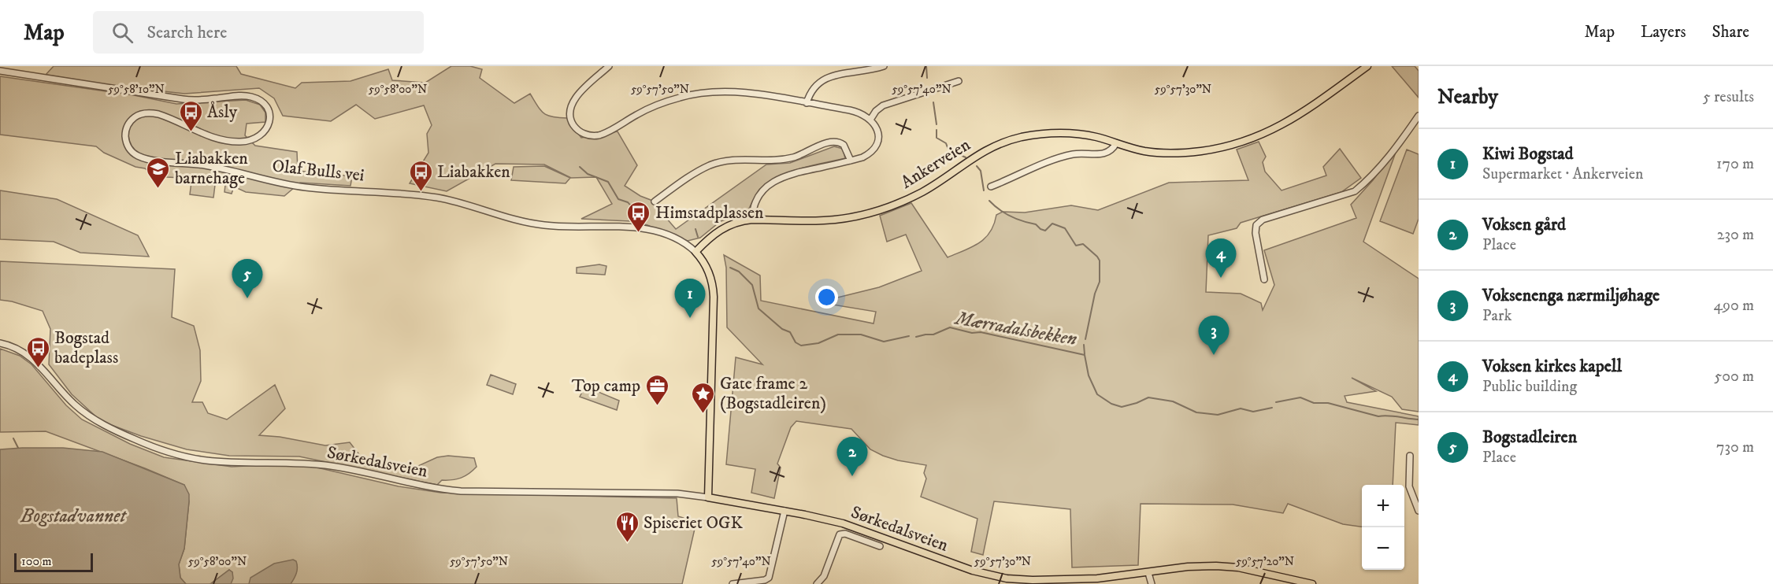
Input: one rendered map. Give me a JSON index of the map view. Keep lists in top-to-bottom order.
{
  "streets": {
    "main road": ["Ankerveien", "Sørkedalsveien"],
    "street": ["Olaf Bulls vei"]
  },
  "crossings": [
    ["Ankerveien", "Olaf Bulls vei"]
  ],
  "water": ["Mærradalsbekken", "Bogstadvannet"],
  "places": {
    "bus stop": [
      "Åsly",
      "Liabakken",
      "Himstadplassen",
      "Bogstad badeplass"
    ],
    "school or university": ["Liabakken barnehage"],
    "office": ["Top camp"],
    "place": ["Gate frame 2 (Bogstadleiren)"],
    "restaurant": ["Spiseriet OGK"]
  },
  "scale_bar": "100 m",
  "page": {
    "header": "Map",
    "search": "Search here",
    "nav": ["Map", "Layers", "Share"],
    "heading": ["Nearby", "5 results"],
    "list": [
      {
        "mark": "1",
        "name": "Kiwi Bogstad",
        "note": "Supermarket · Ankerveien",
        "value": "170 m"
      },
      {
        "mark": "2",
        "name": "Voksen gård",
        "note": "Place",
        "value": "230 m"
      },
      {
        "mark": "3",
        "name": "Voksenenga nærmiljøhage",
        "note": "Park",
        "value": "490 m"
      },
      {
        "mark": "4",
        "name": "Voksen kirkes kapell",
        "note": "Public building",
        "value": "500 m"
      },
      {
        "mark": "5",
        "name": "Bogstadleiren",
        "note": "Place",
        "value": "730 m"
      }
    ],
    "pins": [
      "4",
      "5",
      "1",
      "3",
      "2"
    ],
    "map_buttons": ["+", "−"],
    "scale": "100 m"
  },
  "coordinates": [
    "59°58'10\"N",
    "59°58'00\"N",
    "59°57'50\"N",
    "59°57'40\"N",
    "59°57'30\"N",
    "59°57'20\"N"
  ]
}
